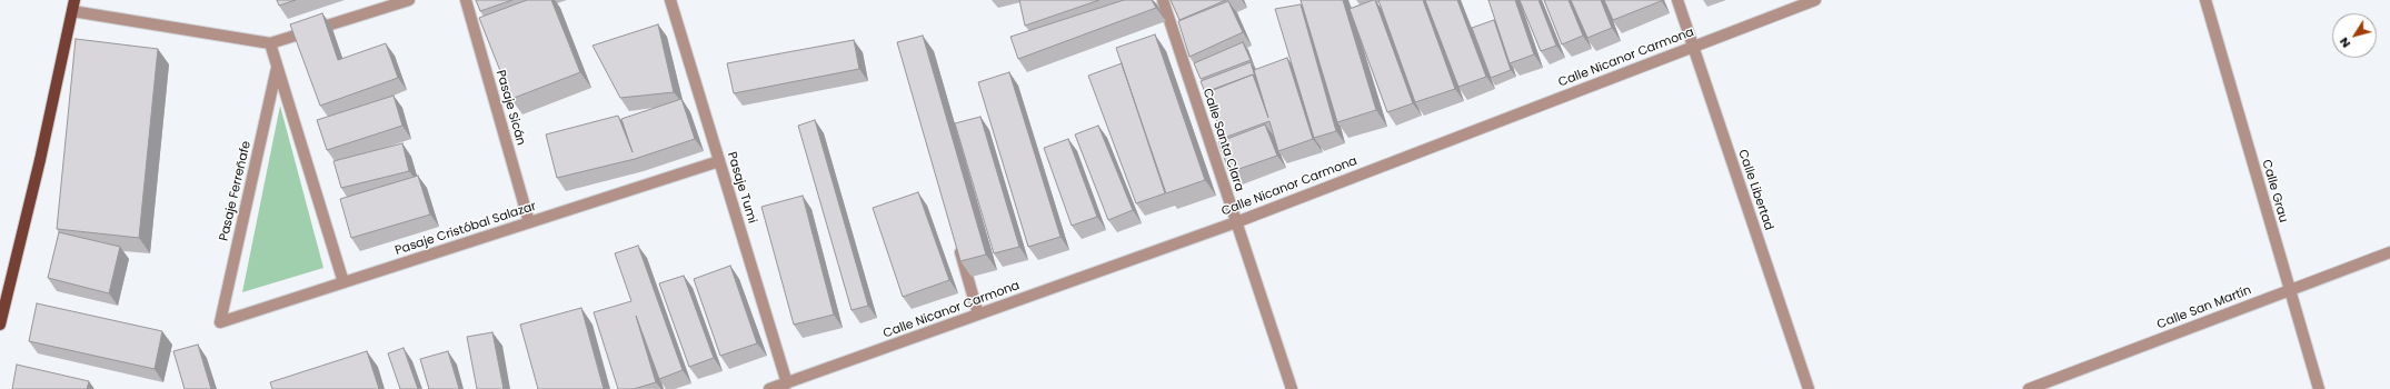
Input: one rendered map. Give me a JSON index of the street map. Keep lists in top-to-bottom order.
{
  "streets": {
    "street": [
      "Calle Nicanor Carmona",
      "Pasaje Sicán",
      "Calle Santa Clara",
      "Pasaje Tumi",
      "Calle Libertad",
      "Pasaje Ferreñafe",
      "Calle Grau",
      "Pasaje Cristóbal Salazar",
      "Calle San Martín"
    ]
  },
  "crossings": [
    ["Calle Nicanor Carmona", "Calle Santa Clara"],
    ["Calle Nicanor Carmona", "Pasaje Tumi"],
    ["Calle Nicanor Carmona", "Calle Libertad"],
    ["Pasaje Sicán", "Pasaje Cristóbal Salazar"],
    ["Pasaje Tumi", "Pasaje Cristóbal Salazar"],
    ["Pasaje Ferreñafe", "Pasaje Cristóbal Salazar"],
    ["Calle Grau", "Calle San Martín"]
  ],
  "north": "bottom left"
}
